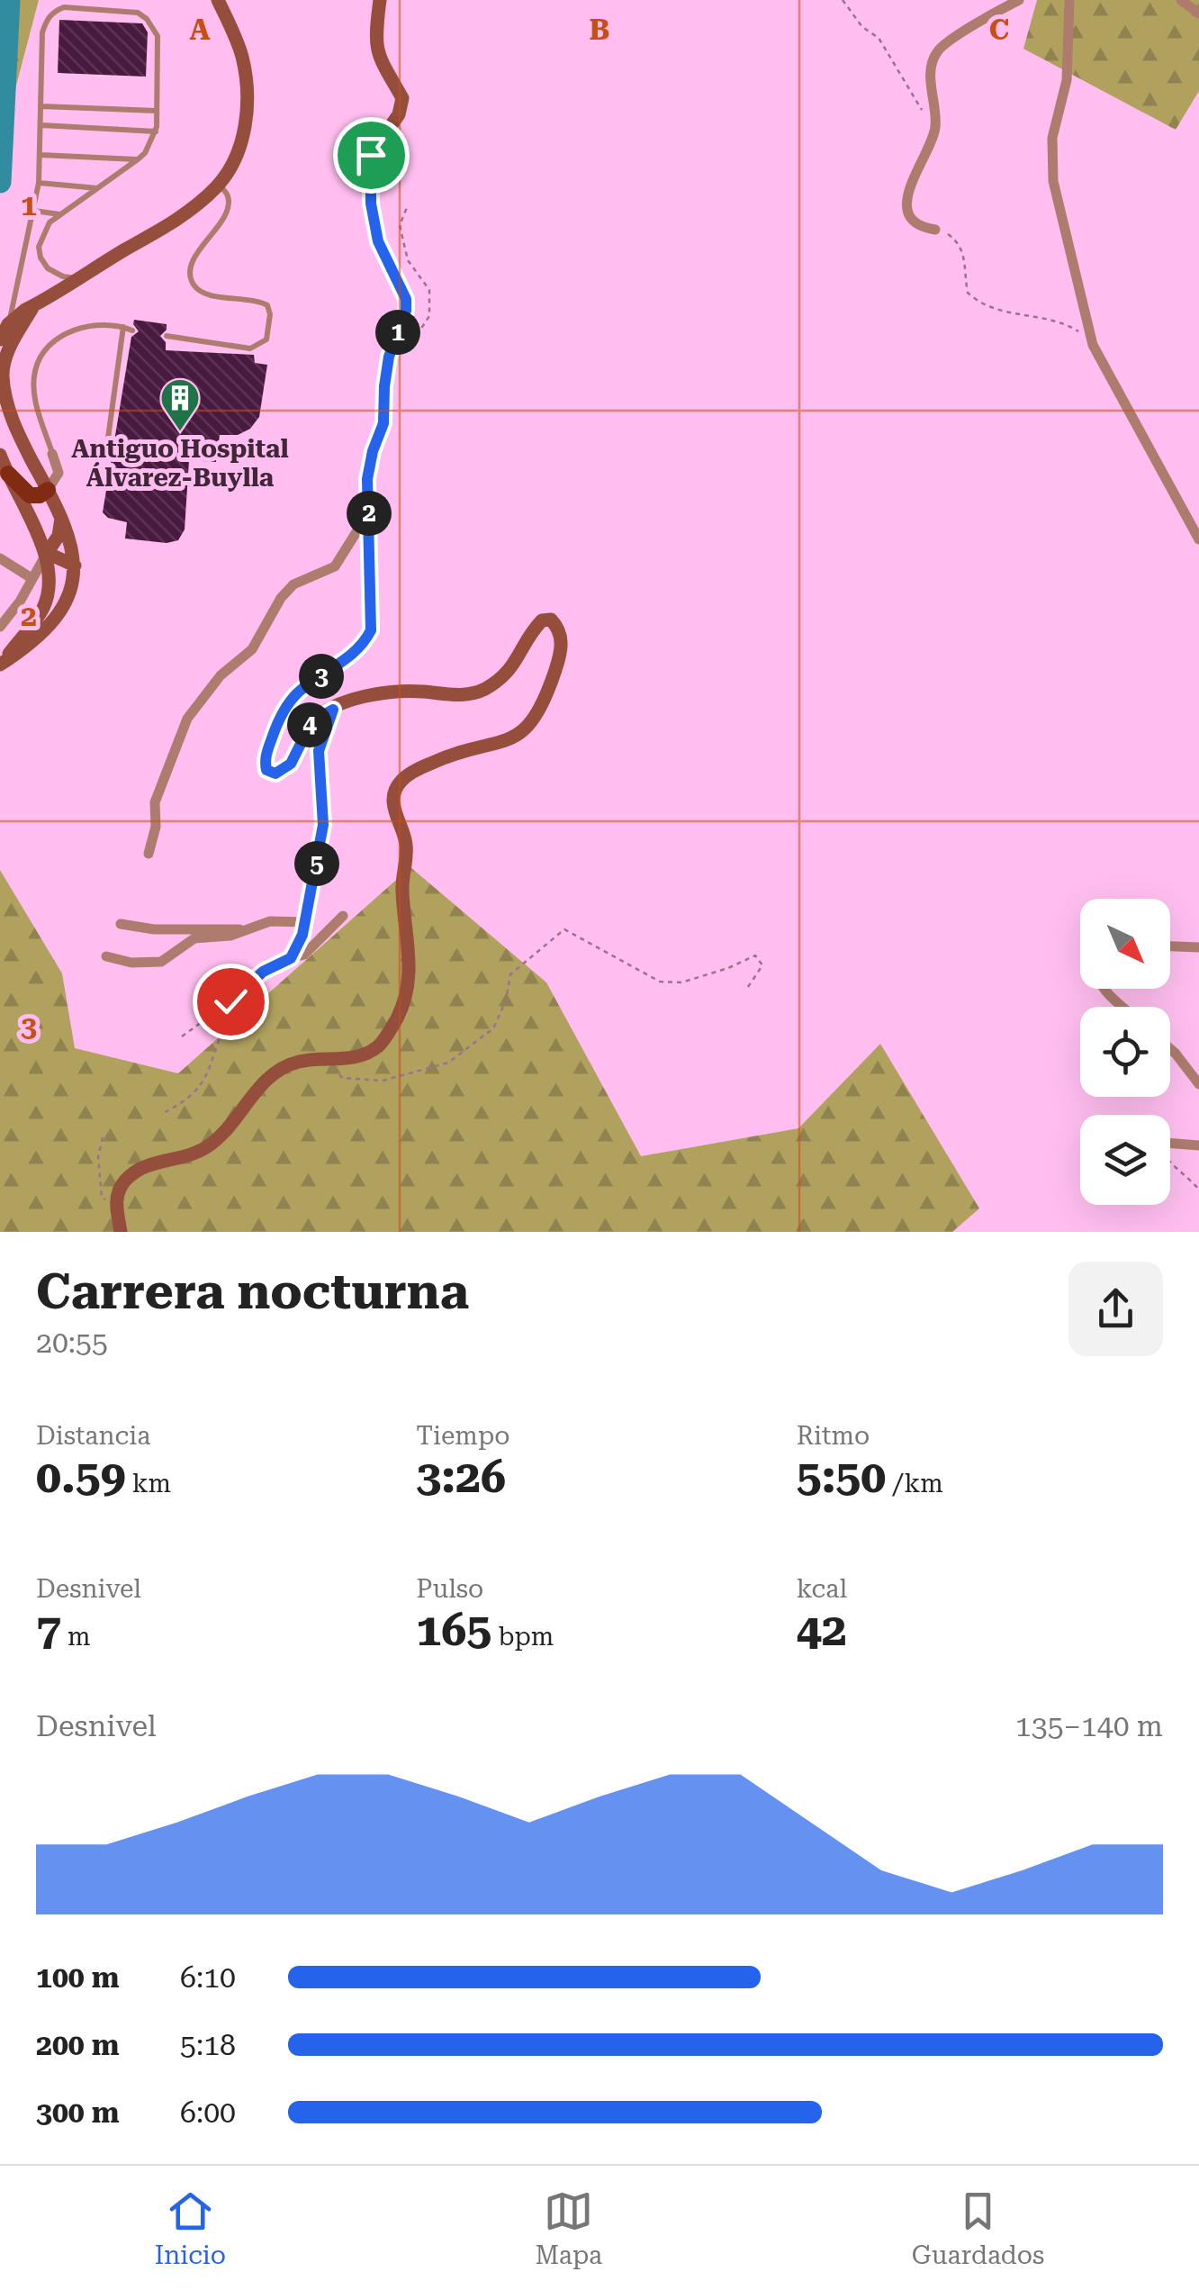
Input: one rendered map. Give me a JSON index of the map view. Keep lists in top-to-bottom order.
{
  "places": {
    "building": ["Antiguo Hospital Álvarez-Buylla"]
  },
  "north": "bottom right",
  "page": {
    "pins": [
      "1",
      "2",
      "3",
      "4",
      "5"
    ],
    "heading": ["Carrera nocturna", "20:55"],
    "stats": [
      ["Distancia", "0.59 km"],
      ["Tiempo", "3:26"],
      ["Ritmo", "5:50 /km"],
      ["Desnivel", "7 m"],
      ["Pulso", "165 bpm"],
      ["kcal", "42"]
    ],
    "chart": ["Desnivel", "135–140 m"],
    "list": [
      {
        "name": "100 m",
        "note": "6:10"
      },
      {
        "name": "200 m",
        "note": "5:18"
      },
      {
        "name": "300 m",
        "note": "6:00"
      }
    ],
    "tabs": ["Inicio", "Mapa", "Guardados"]
  },
  "grid": {
    "columns": ["A", "B", "C"],
    "rows": ["1", "2", "3"]
  }
}
